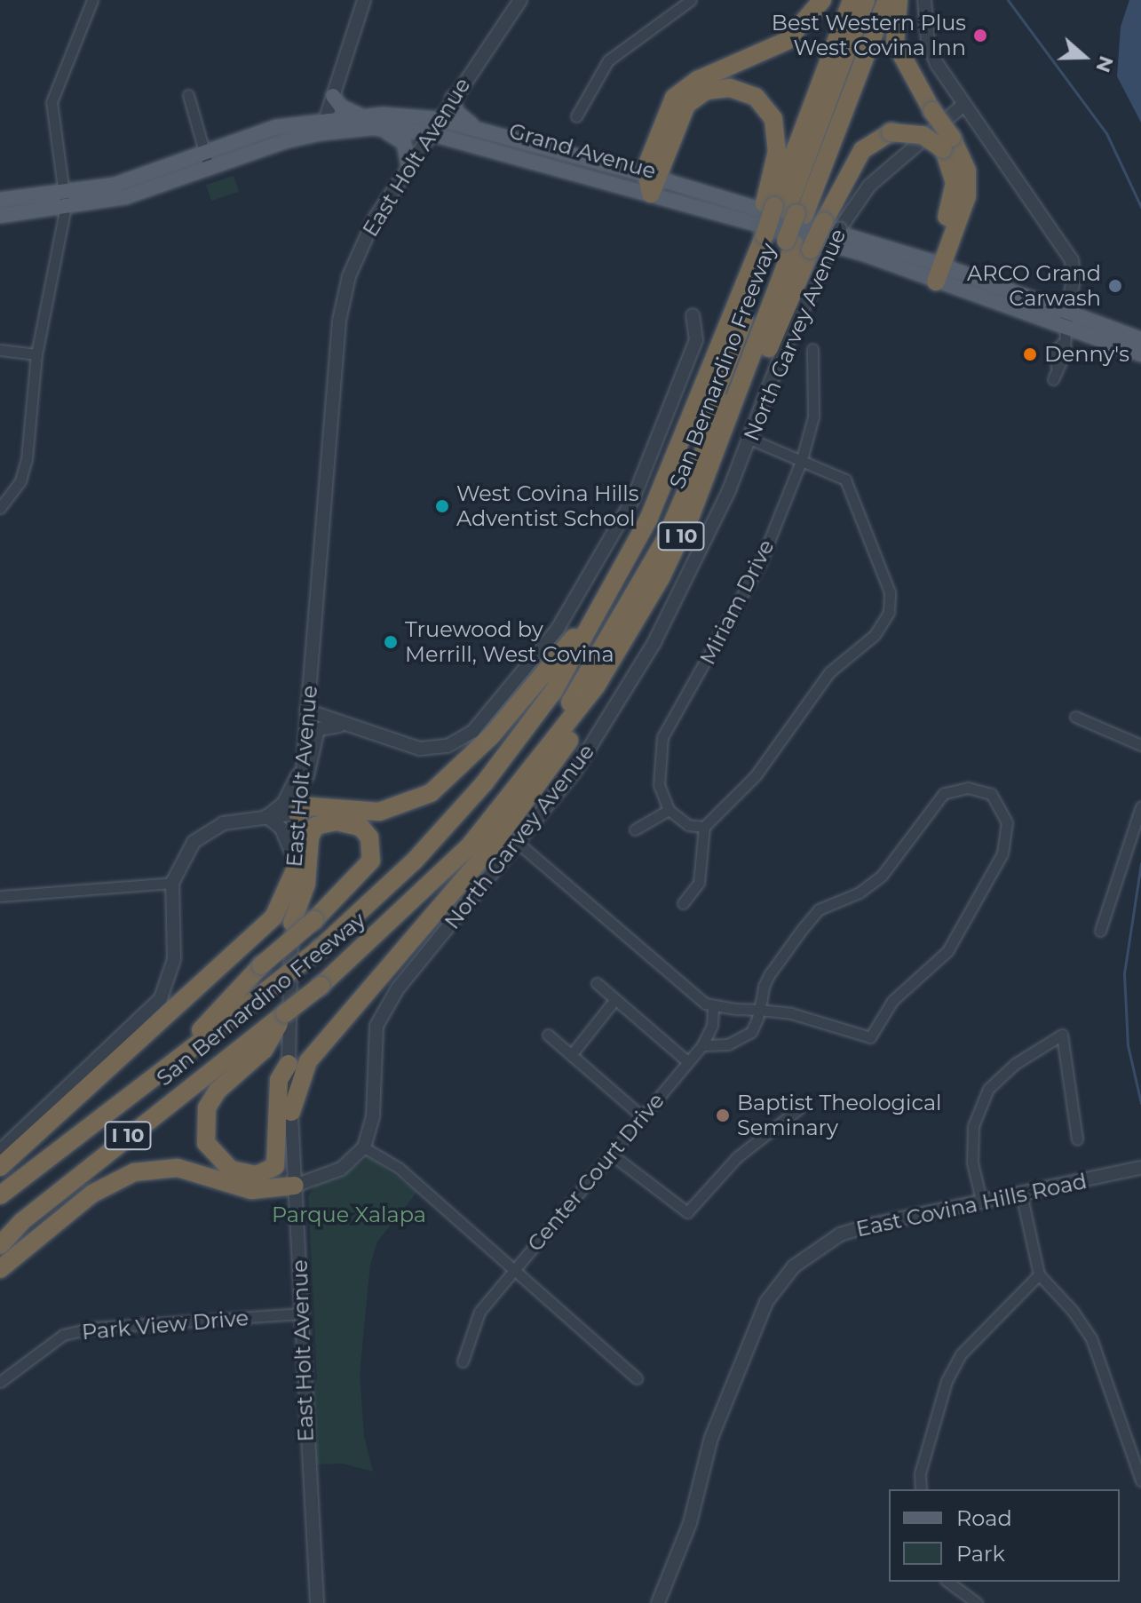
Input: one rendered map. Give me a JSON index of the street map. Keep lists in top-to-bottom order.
{
  "streets": {
    "highway": ["San Bernardino Freeway", "I 10"],
    "main road": ["Grand Avenue"],
    "street": [
      "East Holt Avenue",
      "North Garvey Avenue",
      "Miriam Drive",
      "Center Court Drive",
      "East Covina Hills Road",
      "Park View Drive"
    ]
  },
  "crossings": [
    ["Grand Avenue", "East Holt Avenue"],
    ["East Holt Avenue", "Park View Drive"],
    ["North Garvey Avenue", "San Bernardino Freeway"]
  ],
  "parks": ["Parque Xalapa"],
  "places": [
    "Best Western Plus West Covina Inn",
    "ARCO Grand Carwash",
    "Denny's",
    "West Covina Hills Adventist School",
    "Truewood by Merrill, West Covina",
    "Baptist Theological Seminary"
  ],
  "legend": ["Road", "Park"],
  "north": "right"
}
